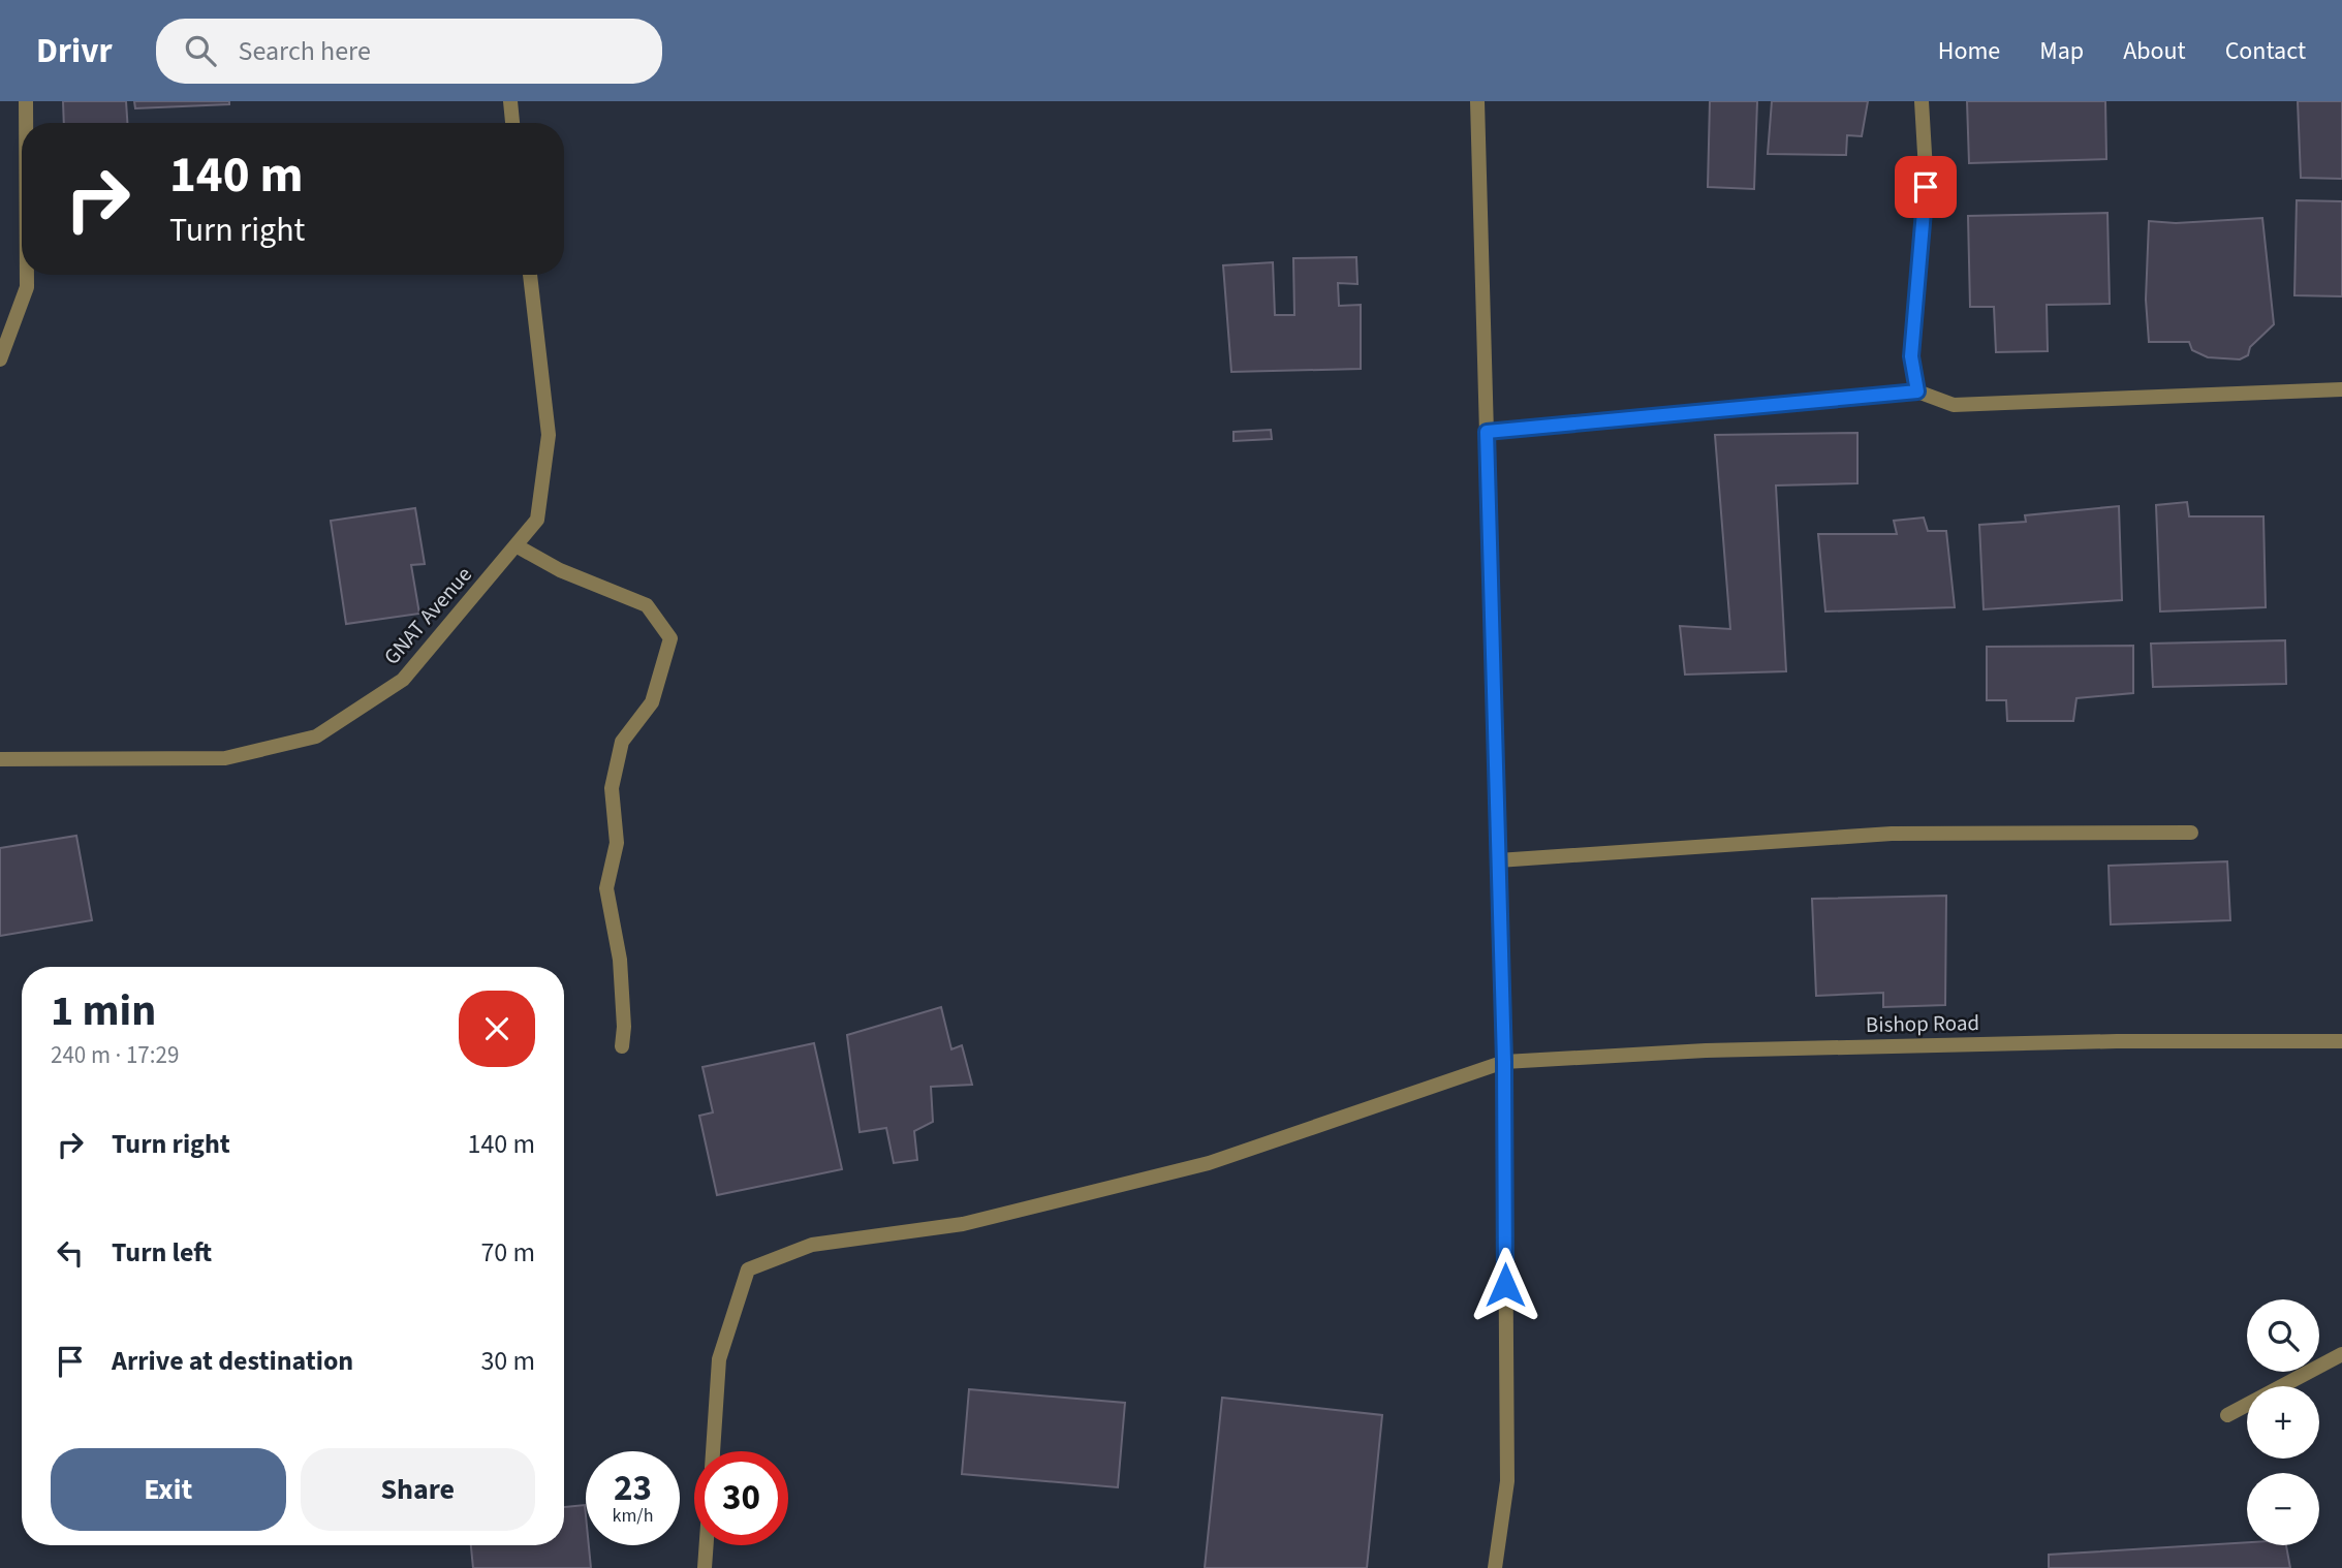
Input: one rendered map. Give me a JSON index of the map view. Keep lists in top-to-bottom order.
{
  "streets": {
    "street": ["GNAT Avenue", "Bishop Road"]
  },
  "page": {
    "header": "Drivr",
    "search": "Search here",
    "nav": [
      "Home",
      "Map",
      "About",
      "Contact"
    ],
    "turn": ["140 m", "Turn right"],
    "heading": ["1 min", "240 m · 17:29"],
    "list": [
      {
        "name": "Turn right",
        "value": "140 m"
      },
      {
        "name": "Turn left",
        "value": "70 m"
      },
      {
        "name": "Arrive at destination",
        "value": "30 m"
      }
    ],
    "map_buttons": ["+", "−"],
    "buttons": ["Exit", "Share"],
    "speed": "23 km/h",
    "limit": "30"
  }
}
